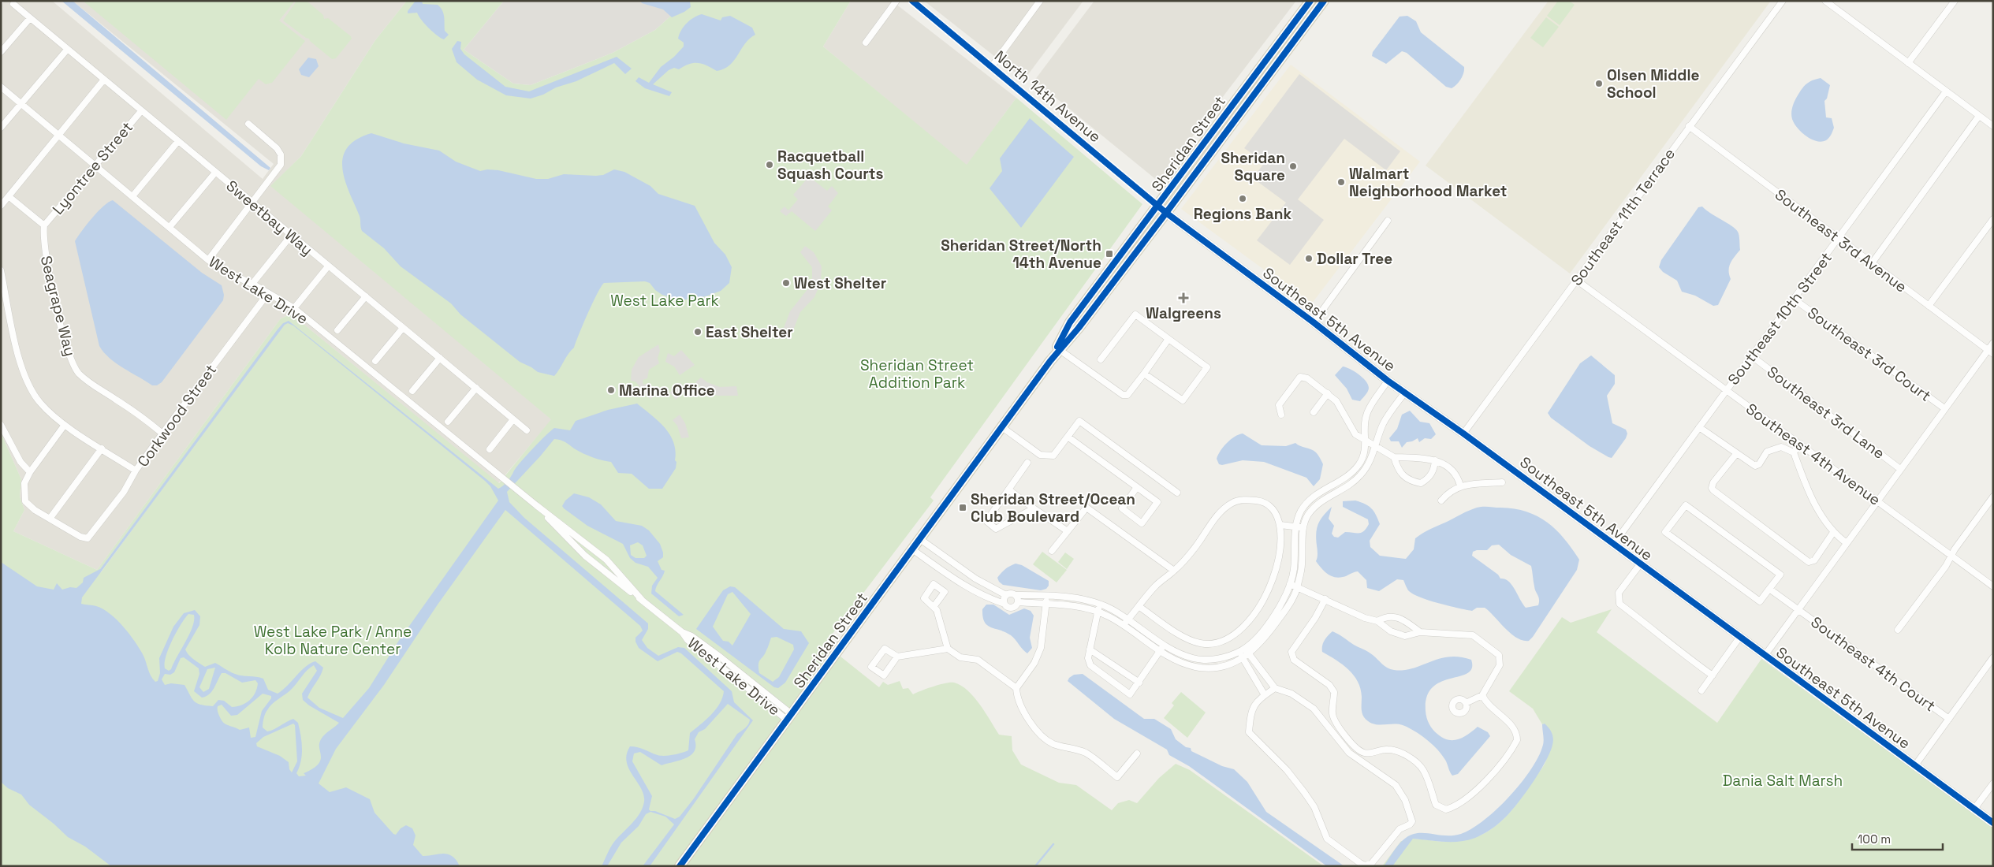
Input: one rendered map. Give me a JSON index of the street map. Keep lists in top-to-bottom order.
{
  "streets": {
    "main road": ["Sheridan Street"],
    "street": [
      "North 14th Avenue",
      "Lyontree Street",
      "Southeast 11th Terrace",
      "Sweetbay Way",
      "Southeast 3rd Avenue",
      "West Lake Drive",
      "Seagrape Way",
      "Southeast 10th Street",
      "Southeast 5th Avenue",
      "Southeast 3rd Court",
      "Southeast 3rd Lane",
      "Corkwood Street",
      "Southeast 4th Avenue",
      "Southeast 4th Court"
    ]
  },
  "crossings": [
    ["North 14th Avenue", "Sheridan Street"],
    ["North 14th Avenue", "Southeast 5th Avenue"],
    ["Sheridan Street", "West Lake Drive"],
    ["Sheridan Street", "Southeast 5th Avenue"],
    ["Lyontree Street", "Sweetbay Way"],
    ["Lyontree Street", "West Lake Drive"],
    ["Lyontree Street", "Seagrape Way"],
    ["Southeast 11th Terrace", "Southeast 3rd Avenue"],
    ["Southeast 11th Terrace", "Southeast 5th Avenue"],
    ["Southeast 11th Terrace", "Southeast 4th Avenue"],
    ["Southeast 3rd Avenue", "Southeast 10th Street"],
    ["West Lake Drive", "Corkwood Street"],
    ["Seagrape Way", "Corkwood Street"],
    ["Southeast 10th Street", "Southeast 5th Avenue"],
    ["Southeast 10th Street", "Southeast 3rd Court"],
    ["Southeast 10th Street", "Southeast 3rd Lane"],
    ["Southeast 10th Street", "Southeast 4th Avenue"]
  ],
  "parks": [
    "West Lake Park",
    "Sheridan Street Addition Park",
    "West Lake Park / Anne Kolb Nature Center",
    "Dania Salt Marsh"
  ],
  "places": {
    "other": [
      "Olsen Middle School",
      "Racquetball Squash Courts",
      "Sheridan Square",
      "Walmart Neighborhood Market",
      "Regions Bank",
      "Dollar Tree",
      "West Shelter",
      "East Shelter",
      "Marina Office"
    ],
    "transit": ["Sheridan Street/North 14th Avenue", "Sheridan Street/Ocean Club Boulevard"],
    "health": ["Walgreens"]
  },
  "scale_bar": "100 m"
}
